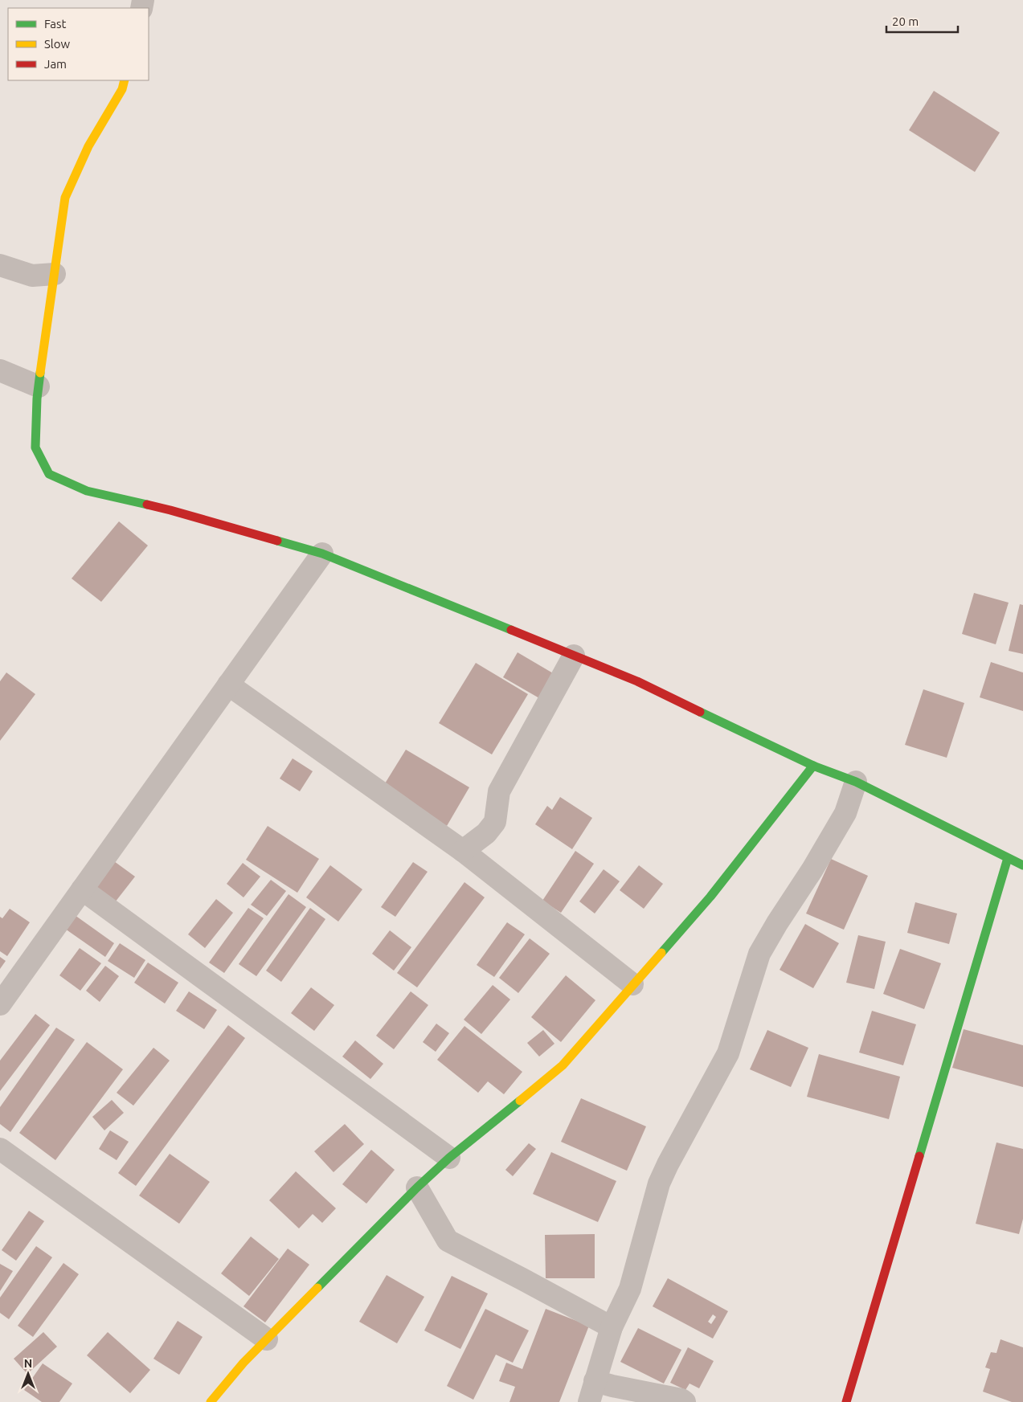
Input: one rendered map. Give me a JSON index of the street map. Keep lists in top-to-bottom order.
{
  "legend": ["Fast", "Slow", "Jam"],
  "scale_bar": "20 m",
  "north": "top"
}
